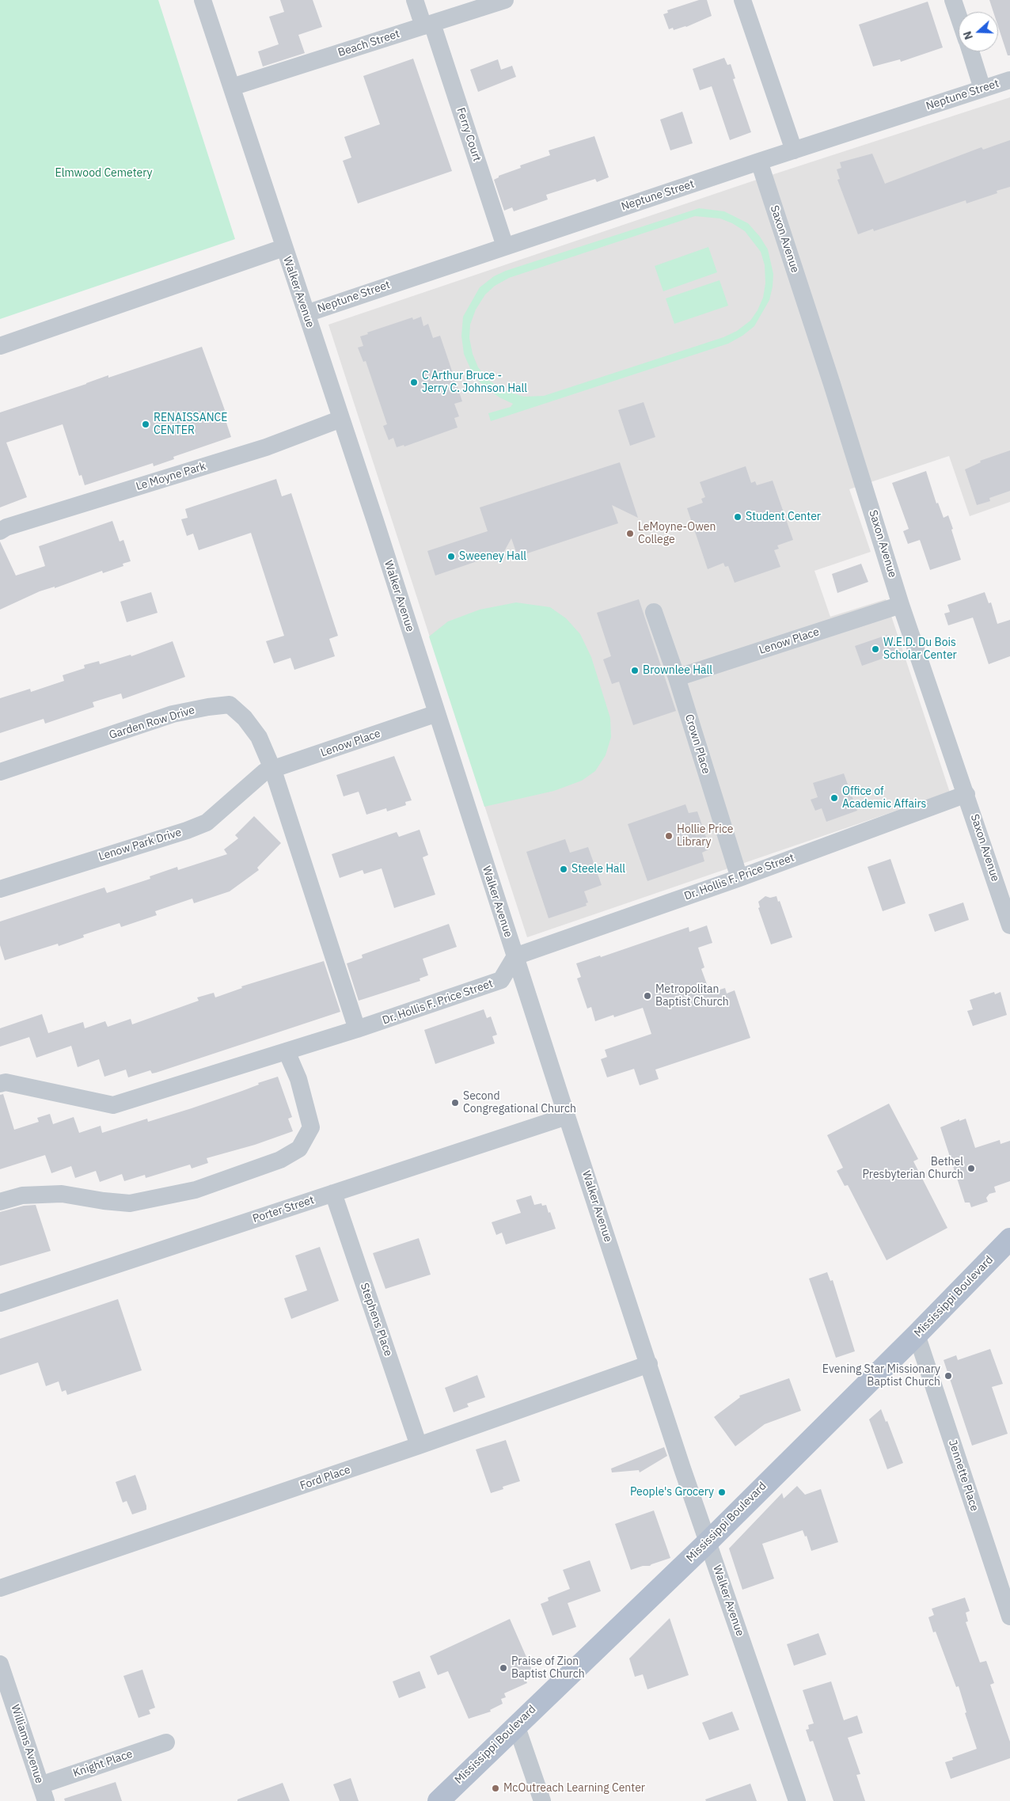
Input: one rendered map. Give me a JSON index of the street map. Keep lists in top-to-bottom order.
{
  "streets": {
    "main road": ["Mississippi Boulevard"],
    "street": [
      "Beach Street",
      "Neptune Street",
      "Ferry Court",
      "Saxon Avenue",
      "Walker Avenue",
      "Le Moyne Park",
      "Lenow Place",
      "Garden Row Drive",
      "Crown Place",
      "Lenow Park Drive",
      "Dr. Hollis F. Price Street",
      "Porter Street",
      "Stephens Place",
      "Jennette Place",
      "Ford Place",
      "Williams Avenue",
      "Knight Place"
    ]
  },
  "crossings": [
    ["Beach Street", "Ferry Court"],
    ["Beach Street", "Walker Avenue"],
    ["Neptune Street", "Ferry Court"],
    ["Neptune Street", "Saxon Avenue"],
    ["Neptune Street", "Walker Avenue"],
    ["Saxon Avenue", "Lenow Place"],
    ["Saxon Avenue", "Dr. Hollis F. Price Street"],
    ["Walker Avenue", "Le Moyne Park"],
    ["Walker Avenue", "Lenow Place"],
    ["Walker Avenue", "Dr. Hollis F. Price Street"],
    ["Walker Avenue", "Porter Street"],
    ["Walker Avenue", "Mississippi Boulevard"],
    ["Walker Avenue", "Ford Place"],
    ["Lenow Place", "Garden Row Drive"],
    ["Lenow Place", "Crown Place"],
    ["Lenow Place", "Lenow Park Drive"],
    ["Garden Row Drive", "Lenow Park Drive"],
    ["Crown Place", "Dr. Hollis F. Price Street"],
    ["Porter Street", "Stephens Place"],
    ["Mississippi Boulevard", "Jennette Place"],
    ["Stephens Place", "Ford Place"],
    ["Williams Avenue", "Knight Place"]
  ],
  "parks": ["Elmwood Cemetery"],
  "places": [
    "C Arthur Bruce - Jerry C. Johnson Hall",
    "RENAISSANCE CENTER",
    "Student Center",
    "LeMoyne-Owen College",
    "Sweeney Hall",
    "W.E.D. Du Bois Scholar Center",
    "Brownlee Hall",
    "Office of Academic Affairs",
    "Hollie Price Library",
    "Steele Hall",
    "Metropolitan Baptist Church",
    "Second Congregational Church",
    "Bethel Presbyterian Church",
    "Evening Star Missionary Baptist Church",
    "People's Grocery",
    "Praise of Zion Baptist Church",
    "McOutreach Learning Center"
  ],
  "north": "left"
}
